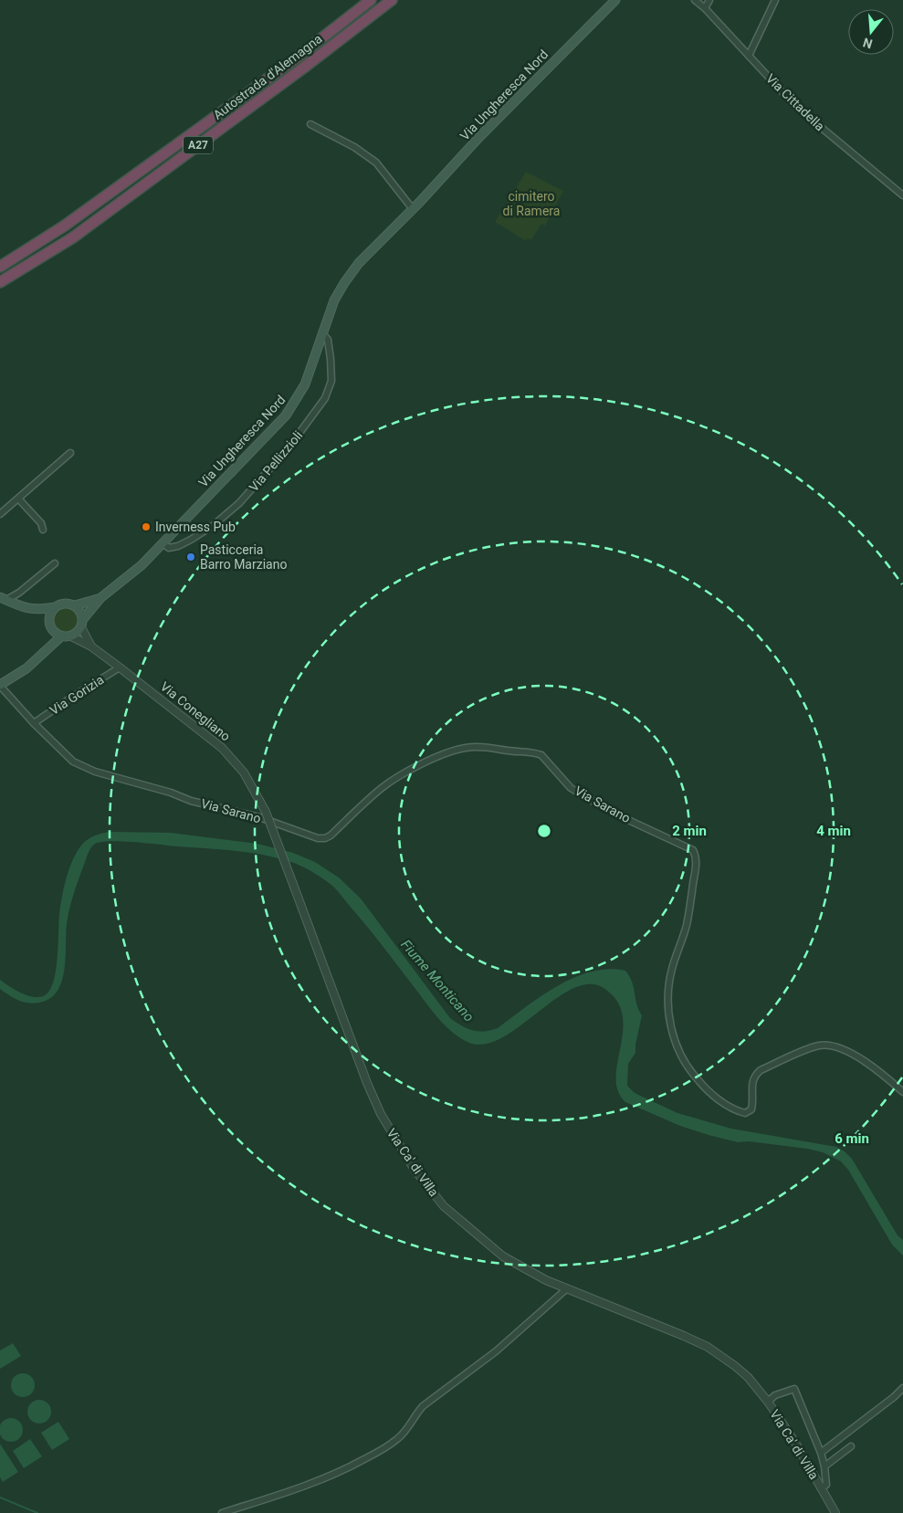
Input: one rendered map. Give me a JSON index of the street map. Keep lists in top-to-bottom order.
{
  "streets": {
    "highway": ["Autostrada d'Alemagna", "A27"],
    "main road": ["Via Ungheresca Nord", "Via Conegliano"],
    "street": [
      "Via Cittadella",
      "Via Pellizzioli",
      "Via Gorizia",
      "Via Sarano",
      "Via Ca' di Villa"
    ]
  },
  "crossings": [
    ["Via Ungheresca Nord", "Via Pellizzioli"],
    ["Via Ungheresca Nord", "Via Conegliano"],
    ["Via Gorizia", "Via Conegliano"],
    ["Via Gorizia", "Via Sarano"],
    ["Via Conegliano", "Via Ca' di Villa"]
  ],
  "water": ["Fiume Monticano"],
  "parks": ["cimitero di Ramera"],
  "places": ["Inverness Pub", "Pasticceria Barro Marziano"],
  "north": "bottom",
  "rings": ["2 min", "4 min", "6 min"]
}
